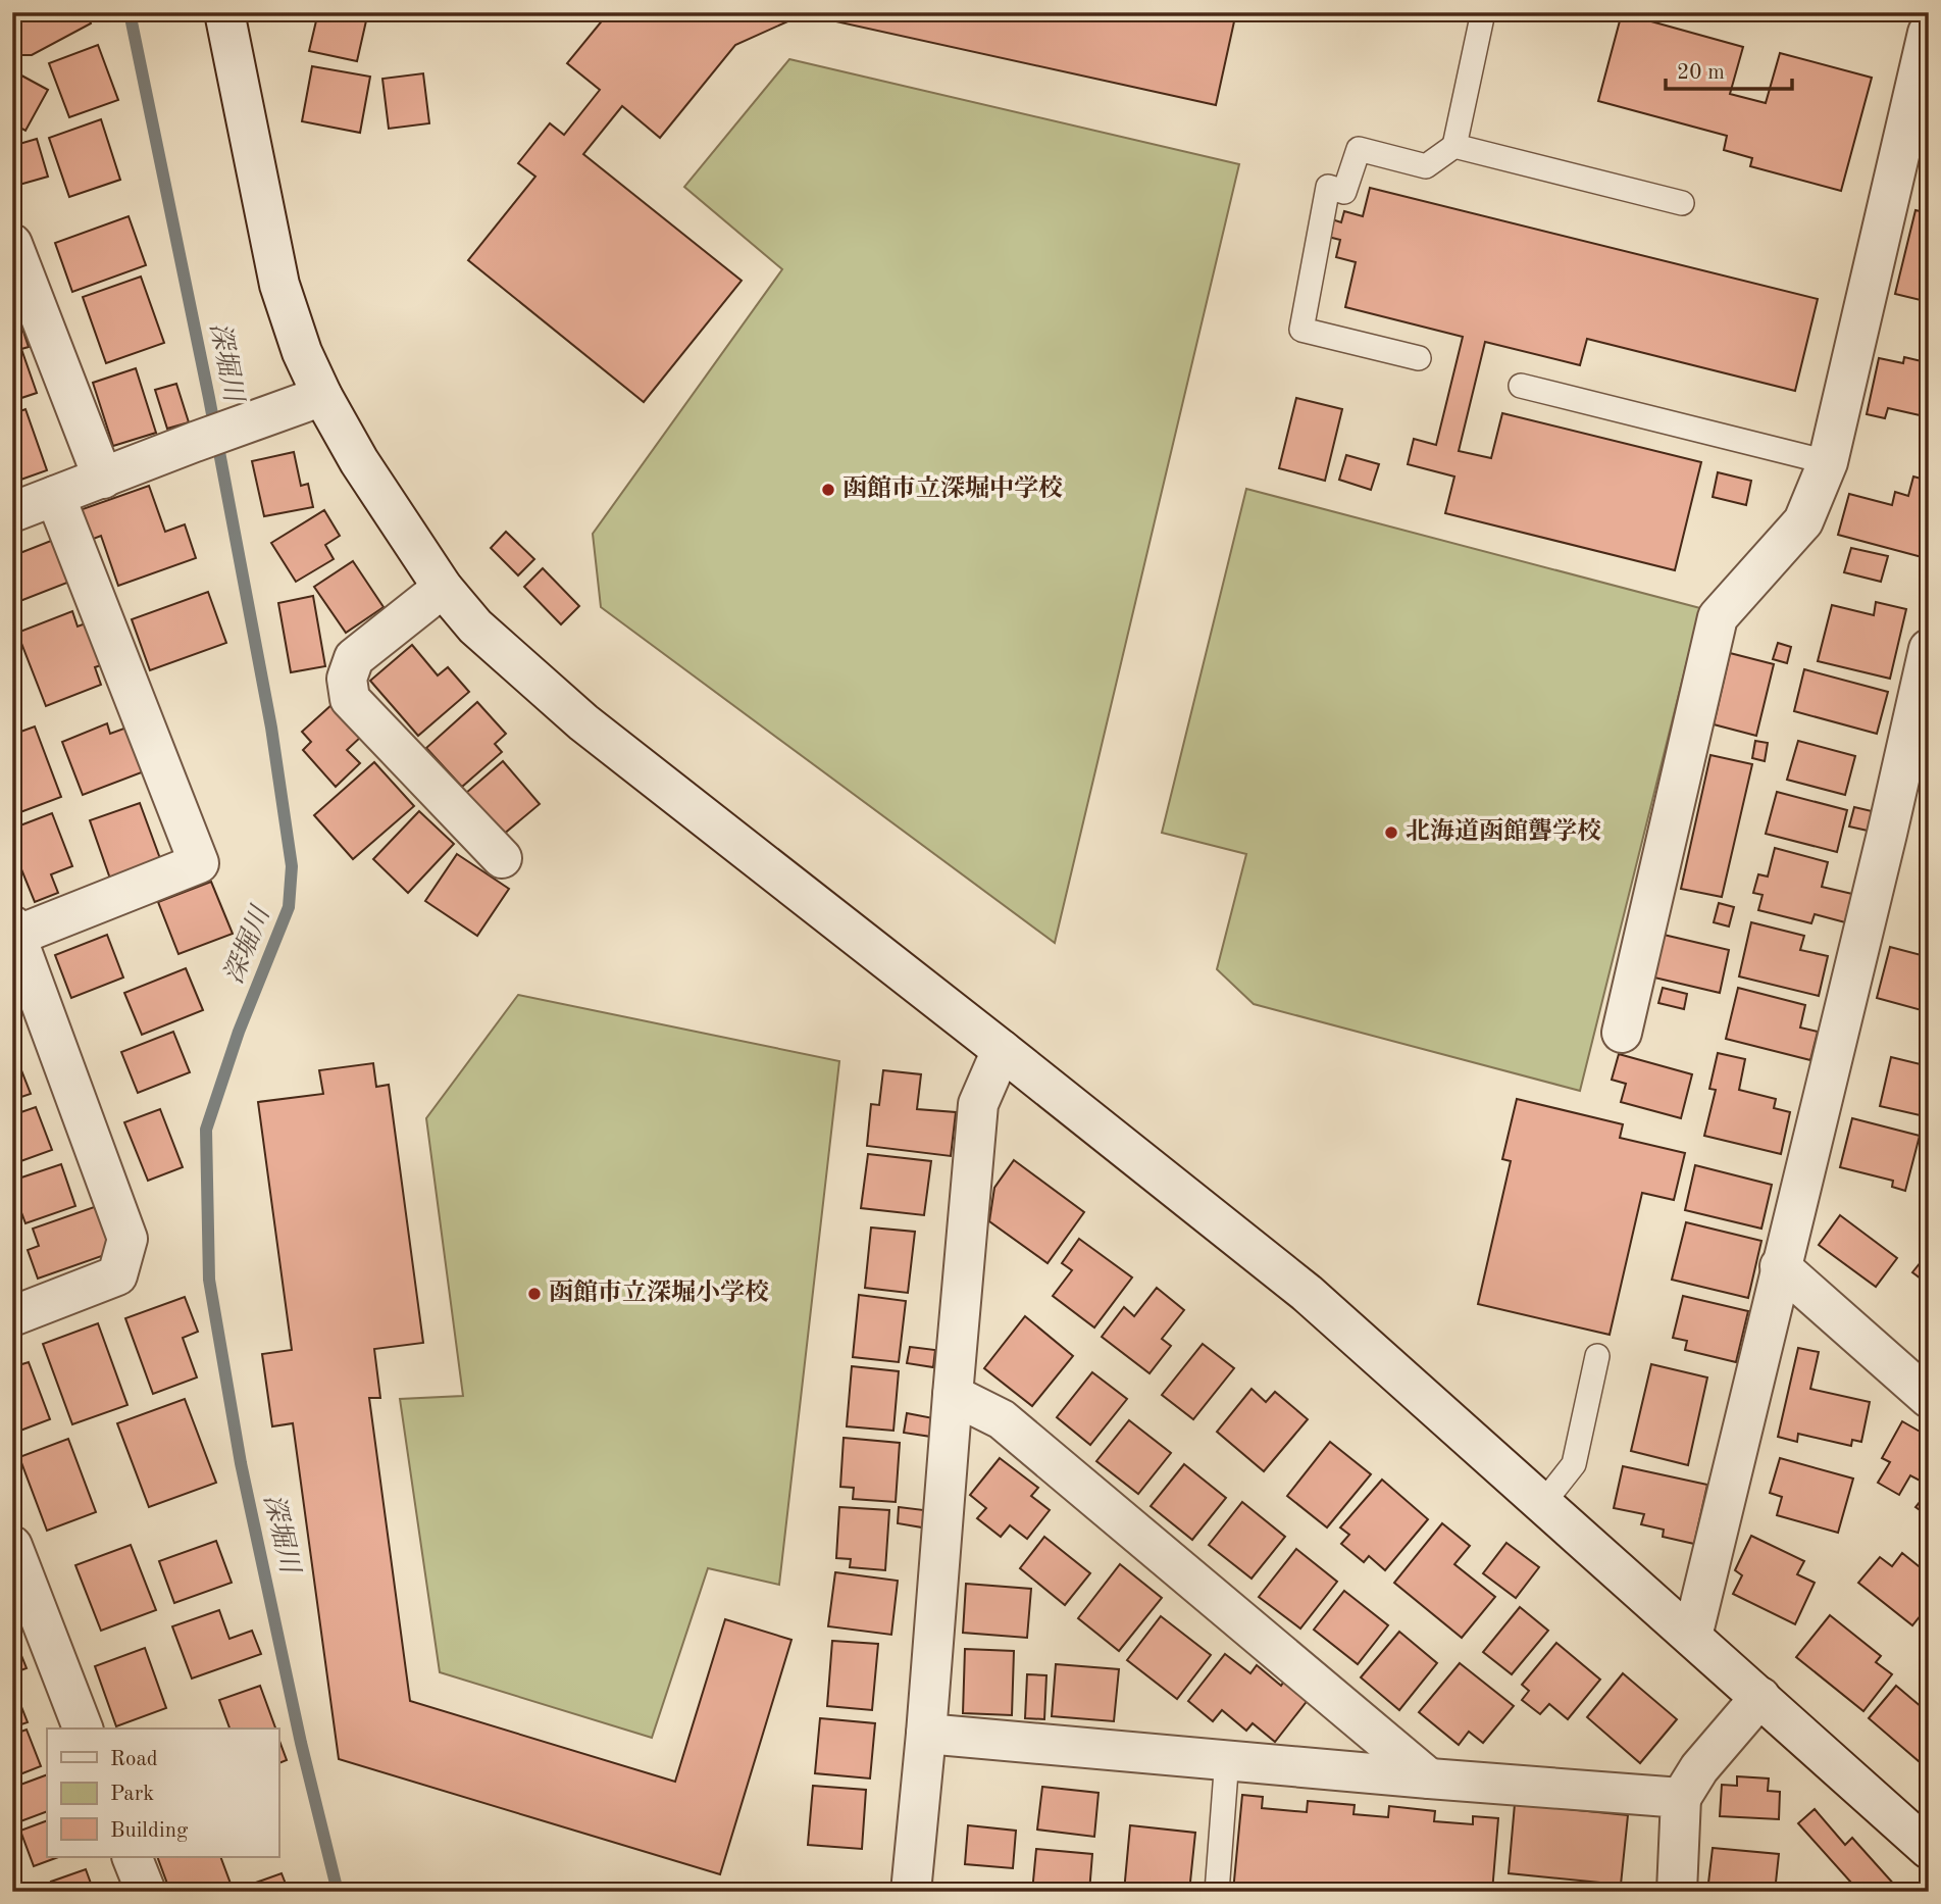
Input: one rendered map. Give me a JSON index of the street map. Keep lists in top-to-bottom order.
{
  "water": ["深堀川"],
  "places": ["函館市立深堀中学校", "北海道函館聾学校", "函館市立深堀小学校"],
  "legend": ["Road", "Park", "Building"],
  "scale_bar": "20 m"
}
